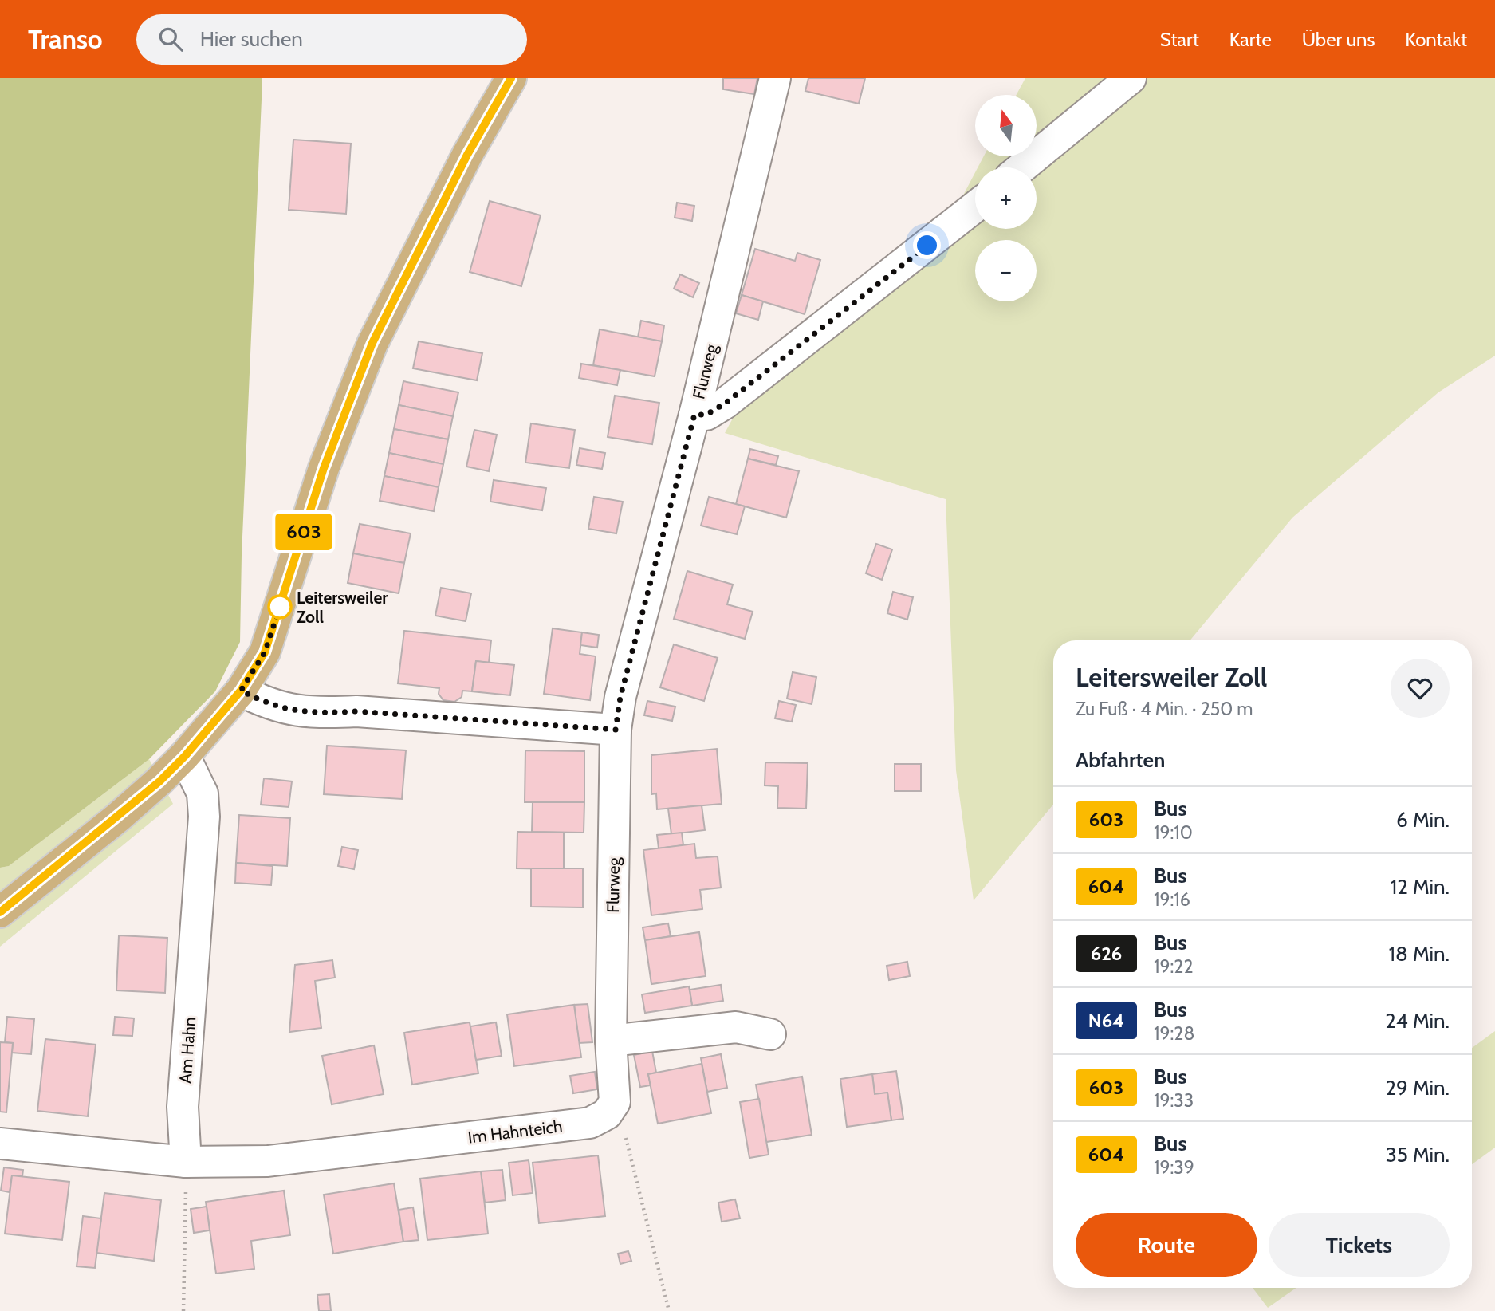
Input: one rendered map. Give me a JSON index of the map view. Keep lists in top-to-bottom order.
{
  "streets": {
    "street": ["Flurweg", "Am Hahn", "Im Hahnteich"]
  },
  "crossings": [
    ["Am Hahn", "Im Hahnteich"]
  ],
  "places": ["Leitersweiler Zoll"],
  "lines": ["bus line 603"],
  "north": "top",
  "page": {
    "header": "Transo",
    "search": "Hier suchen",
    "nav": [
      "Start",
      "Karte",
      "Über uns",
      "Kontakt"
    ],
    "on_map": "603",
    "map_buttons": ["+", "−"],
    "heading": [
      ["Leitersweiler Zoll", "Zu Fuß · 4 Min. · 250 m"],
      "Abfahrten"
    ],
    "list": [
      {
        "mark": "603",
        "name": "Bus",
        "note": "19:10",
        "value": "6 Min."
      },
      {
        "mark": "604",
        "name": "Bus",
        "note": "19:16",
        "value": "12 Min."
      },
      {
        "mark": "626",
        "name": "Bus",
        "note": "19:22",
        "value": "18 Min."
      },
      {
        "mark": "N64",
        "name": "Bus",
        "note": "19:28",
        "value": "24 Min."
      },
      {
        "mark": "603",
        "name": "Bus",
        "note": "19:33",
        "value": "29 Min."
      },
      {
        "mark": "604",
        "name": "Bus",
        "note": "19:39",
        "value": "35 Min."
      }
    ],
    "buttons": ["Route", "Tickets"]
  }
}
